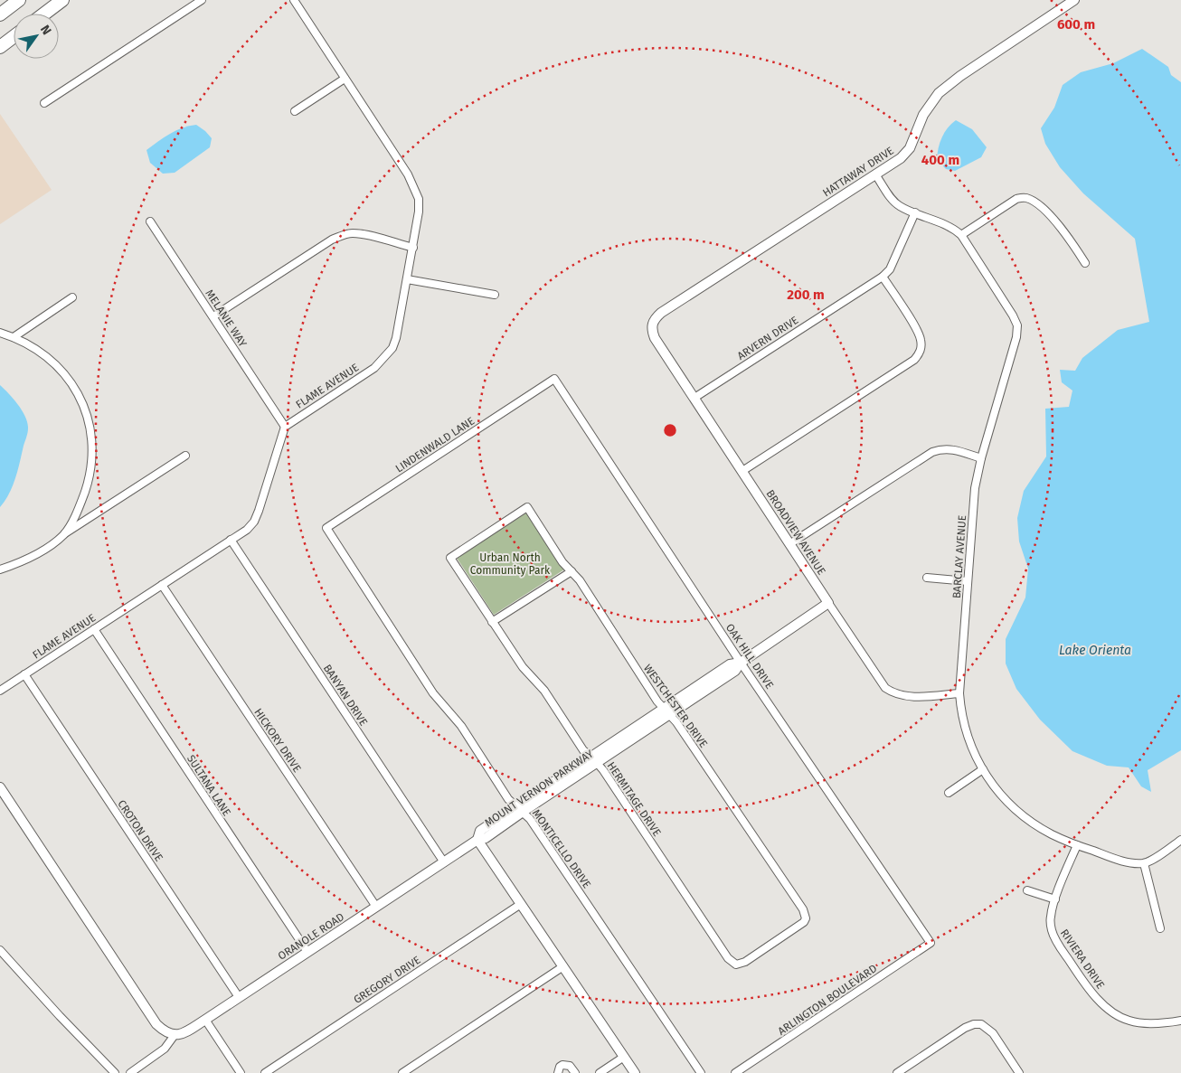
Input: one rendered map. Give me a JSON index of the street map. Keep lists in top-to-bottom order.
{
  "streets": {
    "street": [
      "HATTAWAY DRIVE",
      "MELANIE WAY",
      "ARVERN DRIVE",
      "FLAME AVENUE",
      "LINDENWALD LANE",
      "BROADVIEW AVENUE",
      "BARCLAY AVENUE",
      "OAK HILL DRIVE",
      "BANYAN DRIVE",
      "WESTCHESTER DRIVE",
      "HICKORY DRIVE",
      "SULTANA LANE",
      "MOUNT VERNON PARKWAY",
      "HERMITAGE DRIVE",
      "CROTON DRIVE",
      "MONTICELLO DRIVE",
      "ORANOLE ROAD",
      "RIVIERA DRIVE",
      "GREGORY DRIVE",
      "ARLINGTON BOULEVARD"
    ]
  },
  "crossings": [
    ["HATTAWAY DRIVE", "BROADVIEW AVENUE"],
    ["HATTAWAY DRIVE", "BARCLAY AVENUE"],
    ["MELANIE WAY", "FLAME AVENUE"],
    ["ARVERN DRIVE", "BROADVIEW AVENUE"],
    ["ARVERN DRIVE", "BARCLAY AVENUE"],
    ["FLAME AVENUE", "BANYAN DRIVE"],
    ["FLAME AVENUE", "HICKORY DRIVE"],
    ["FLAME AVENUE", "SULTANA LANE"],
    ["FLAME AVENUE", "CROTON DRIVE"],
    ["LINDENWALD LANE", "OAK HILL DRIVE"],
    ["LINDENWALD LANE", "MONTICELLO DRIVE"],
    ["BROADVIEW AVENUE", "BARCLAY AVENUE"],
    ["BROADVIEW AVENUE", "MOUNT VERNON PARKWAY"],
    ["BARCLAY AVENUE", "RIVIERA DRIVE"],
    ["OAK HILL DRIVE", "MOUNT VERNON PARKWAY"],
    ["OAK HILL DRIVE", "ARLINGTON BOULEVARD"],
    ["BANYAN DRIVE", "ORANOLE ROAD"],
    ["WESTCHESTER DRIVE", "MOUNT VERNON PARKWAY"],
    ["WESTCHESTER DRIVE", "HERMITAGE DRIVE"],
    ["HICKORY DRIVE", "ORANOLE ROAD"],
    ["SULTANA LANE", "ORANOLE ROAD"],
    ["MOUNT VERNON PARKWAY", "HERMITAGE DRIVE"],
    ["MOUNT VERNON PARKWAY", "MONTICELLO DRIVE"],
    ["MOUNT VERNON PARKWAY", "ORANOLE ROAD"],
    ["CROTON DRIVE", "ORANOLE ROAD"]
  ],
  "water": ["Lake Orienta"],
  "parks": ["Urban North Community Park"],
  "north": "top right",
  "rings": ["600 m", "400 m", "200 m"]
}
